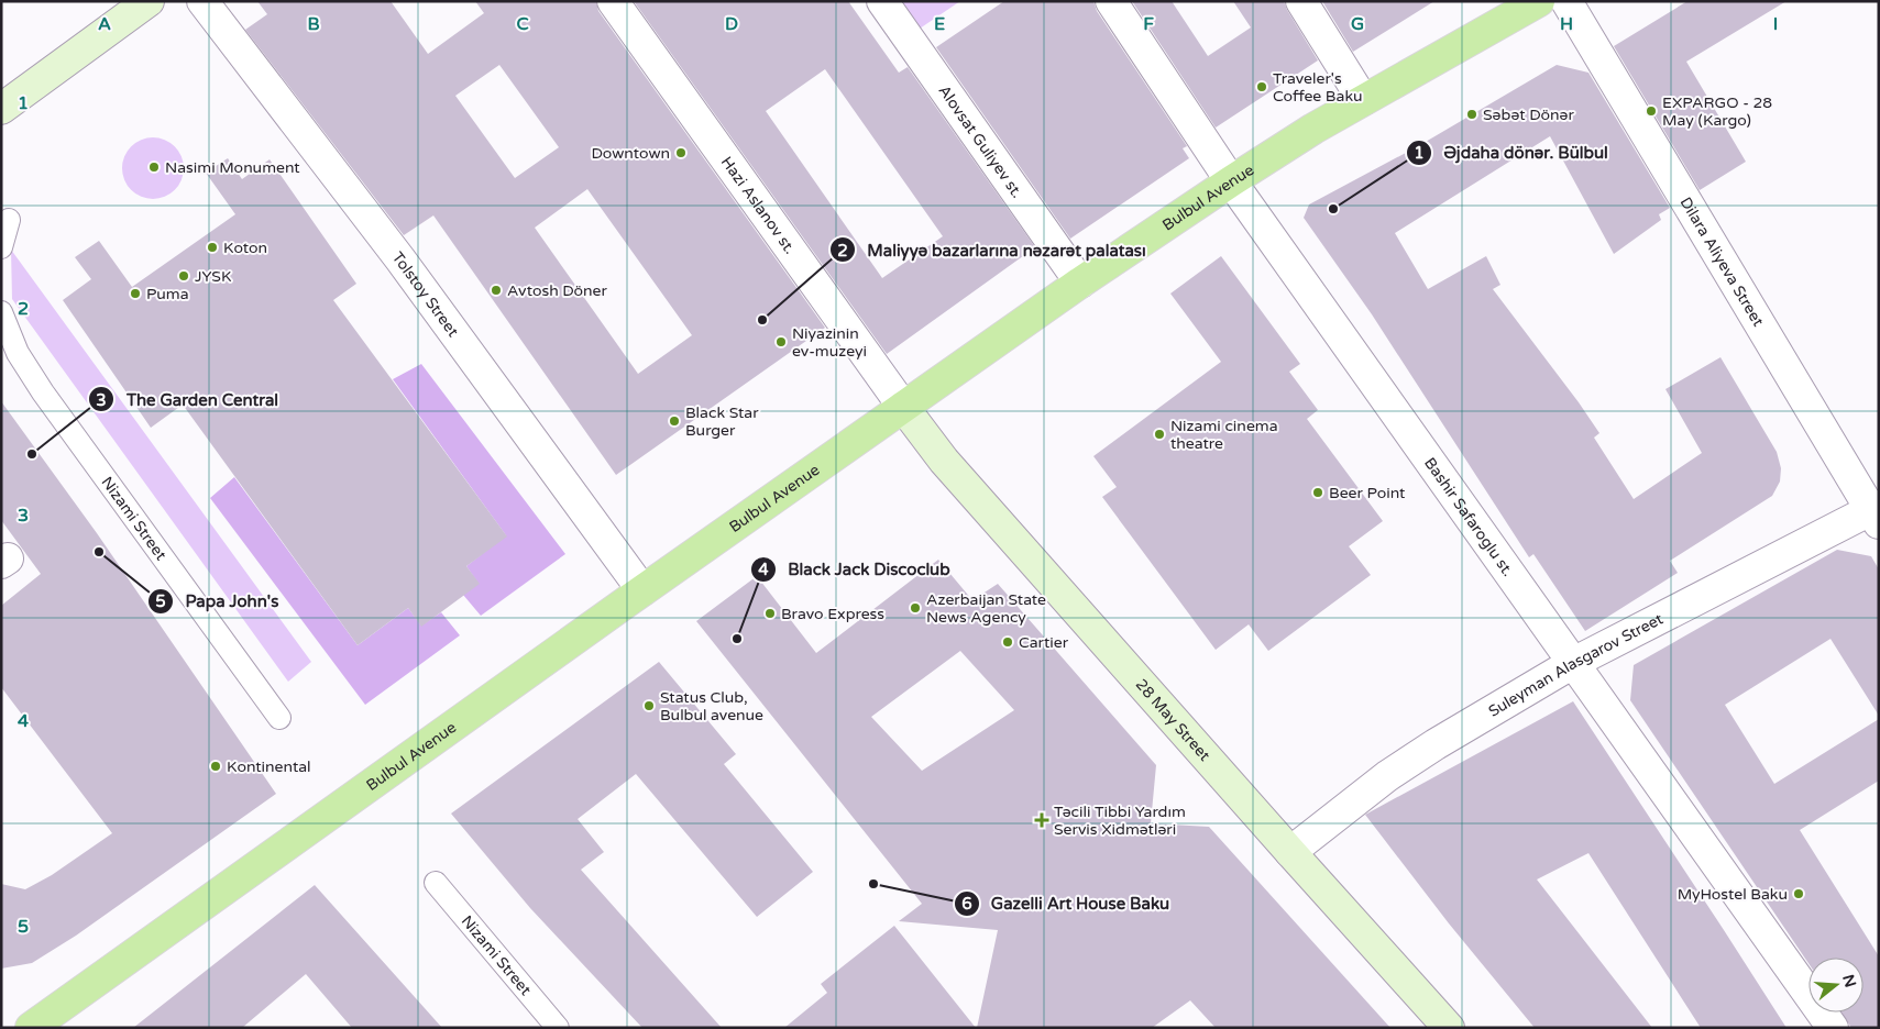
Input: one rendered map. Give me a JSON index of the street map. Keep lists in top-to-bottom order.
{
  "streets": {
    "main road": ["Bulbul Avenue", "28 May Street"],
    "street": [
      "Alovsat Guliyev st.",
      "Hazi Aslanov st.",
      "Dilara Aliyeva Street",
      "Tolstoy Street",
      "Bashir Safaroglu st.",
      "Nizami Street",
      "Suleyman Alasgarov Street"
    ]
  },
  "crossings": [
    ["Alovsat Guliyev st.", "Bulbul Avenue"],
    ["Bulbul Avenue", "Hazi Aslanov st."],
    ["Bulbul Avenue", "Tolstoy Street"],
    ["Bulbul Avenue", "Bashir Safaroglu st."],
    ["Bulbul Avenue", "28 May Street"],
    ["Hazi Aslanov st.", "28 May Street"],
    ["Dilara Aliyeva Street", "Suleyman Alasgarov Street"],
    ["Bashir Safaroglu st.", "Suleyman Alasgarov Street"],
    ["Suleyman Alasgarov Street", "28 May Street"]
  ],
  "places": {
    "other": [
      "Traveler's Coffee Baku",
      "EXPARGO - 28 May (Kargo)",
      "Səbət Dönər",
      "Downtown",
      "Nasimi Monument",
      "Əjdaha dönər. Bülbul",
      "Koton",
      "JYSK",
      "Avtosh Döner",
      "Puma",
      "Maliyyə bazarlarına nəzarət palatası",
      "Niyazinin ev-muzeyi",
      "Black Star Burger",
      "Nizami cinema theatre",
      "The Garden Central",
      "Beer Point",
      "Papa John's",
      "Azerbaijan State News Agency",
      "Bravo Express",
      "Black Jack Discoclub",
      "Cartier",
      "Status Club, Bulbul avenue",
      "Kontinental",
      "Gazelli Art House Baku",
      "MyHostel Baku"
    ],
    "health": ["Təcili Tibbi Yardım Servis Xidmətləri"]
  },
  "north": "right",
  "grid": {
    "columns": [
      "A",
      "B",
      "C",
      "D",
      "E",
      "F",
      "G",
      "H",
      "I"
    ],
    "rows": [
      "1",
      "2",
      "3",
      "4",
      "5"
    ]
  }
}
